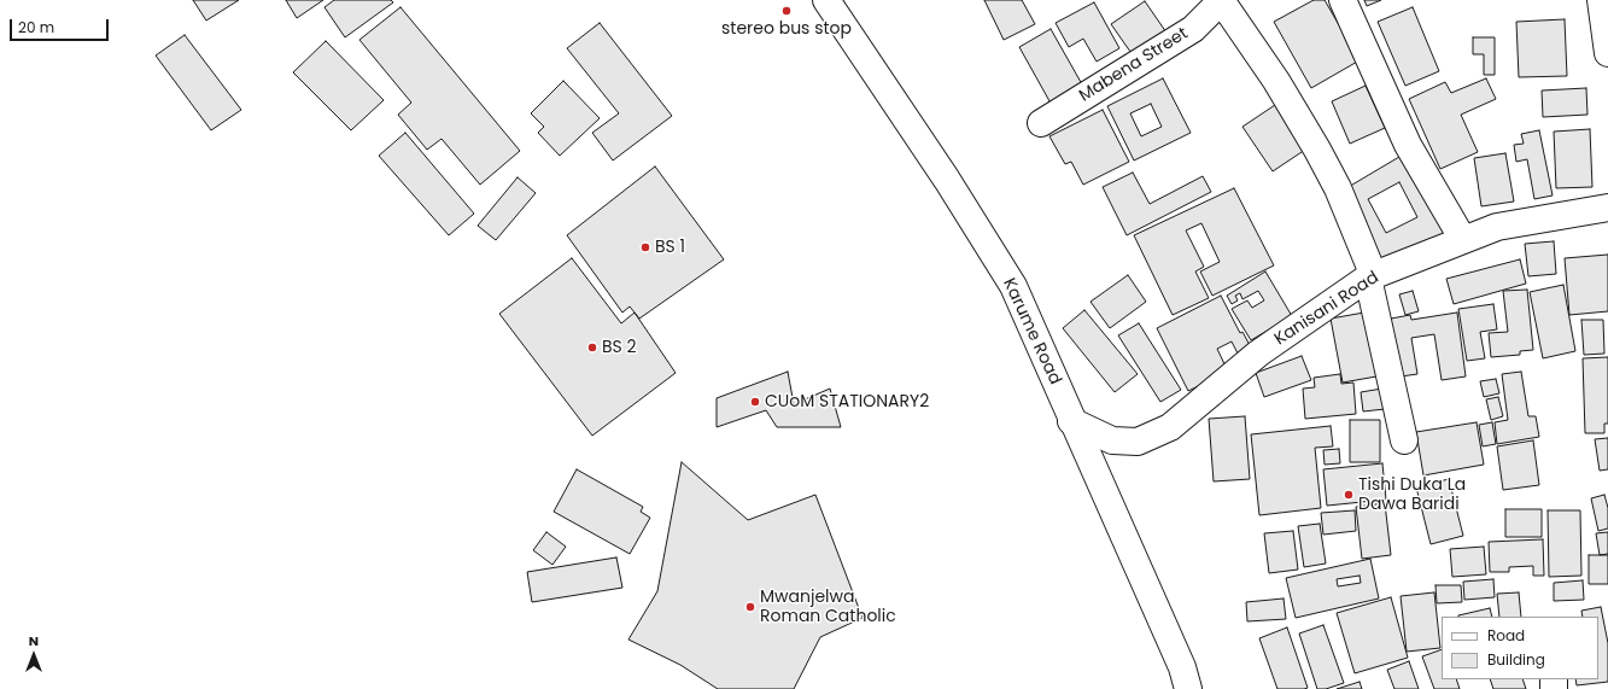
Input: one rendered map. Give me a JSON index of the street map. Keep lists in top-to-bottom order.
{
  "streets": {
    "main road": ["Mabena Street", "Kanisani Road", "Karume Road"]
  },
  "crossings": [
    ["Kanisani Road", "Karume Road"]
  ],
  "places": [
    "stereo bus stop",
    "BS 1",
    "BS 2",
    "CUoM STATIONARY2",
    "Tishi Duka La Dawa Baridi",
    "Mwanjelwa Roman Catholic"
  ],
  "legend": ["Road", "Building"],
  "scale_bar": "20 m",
  "north": "top"
}
